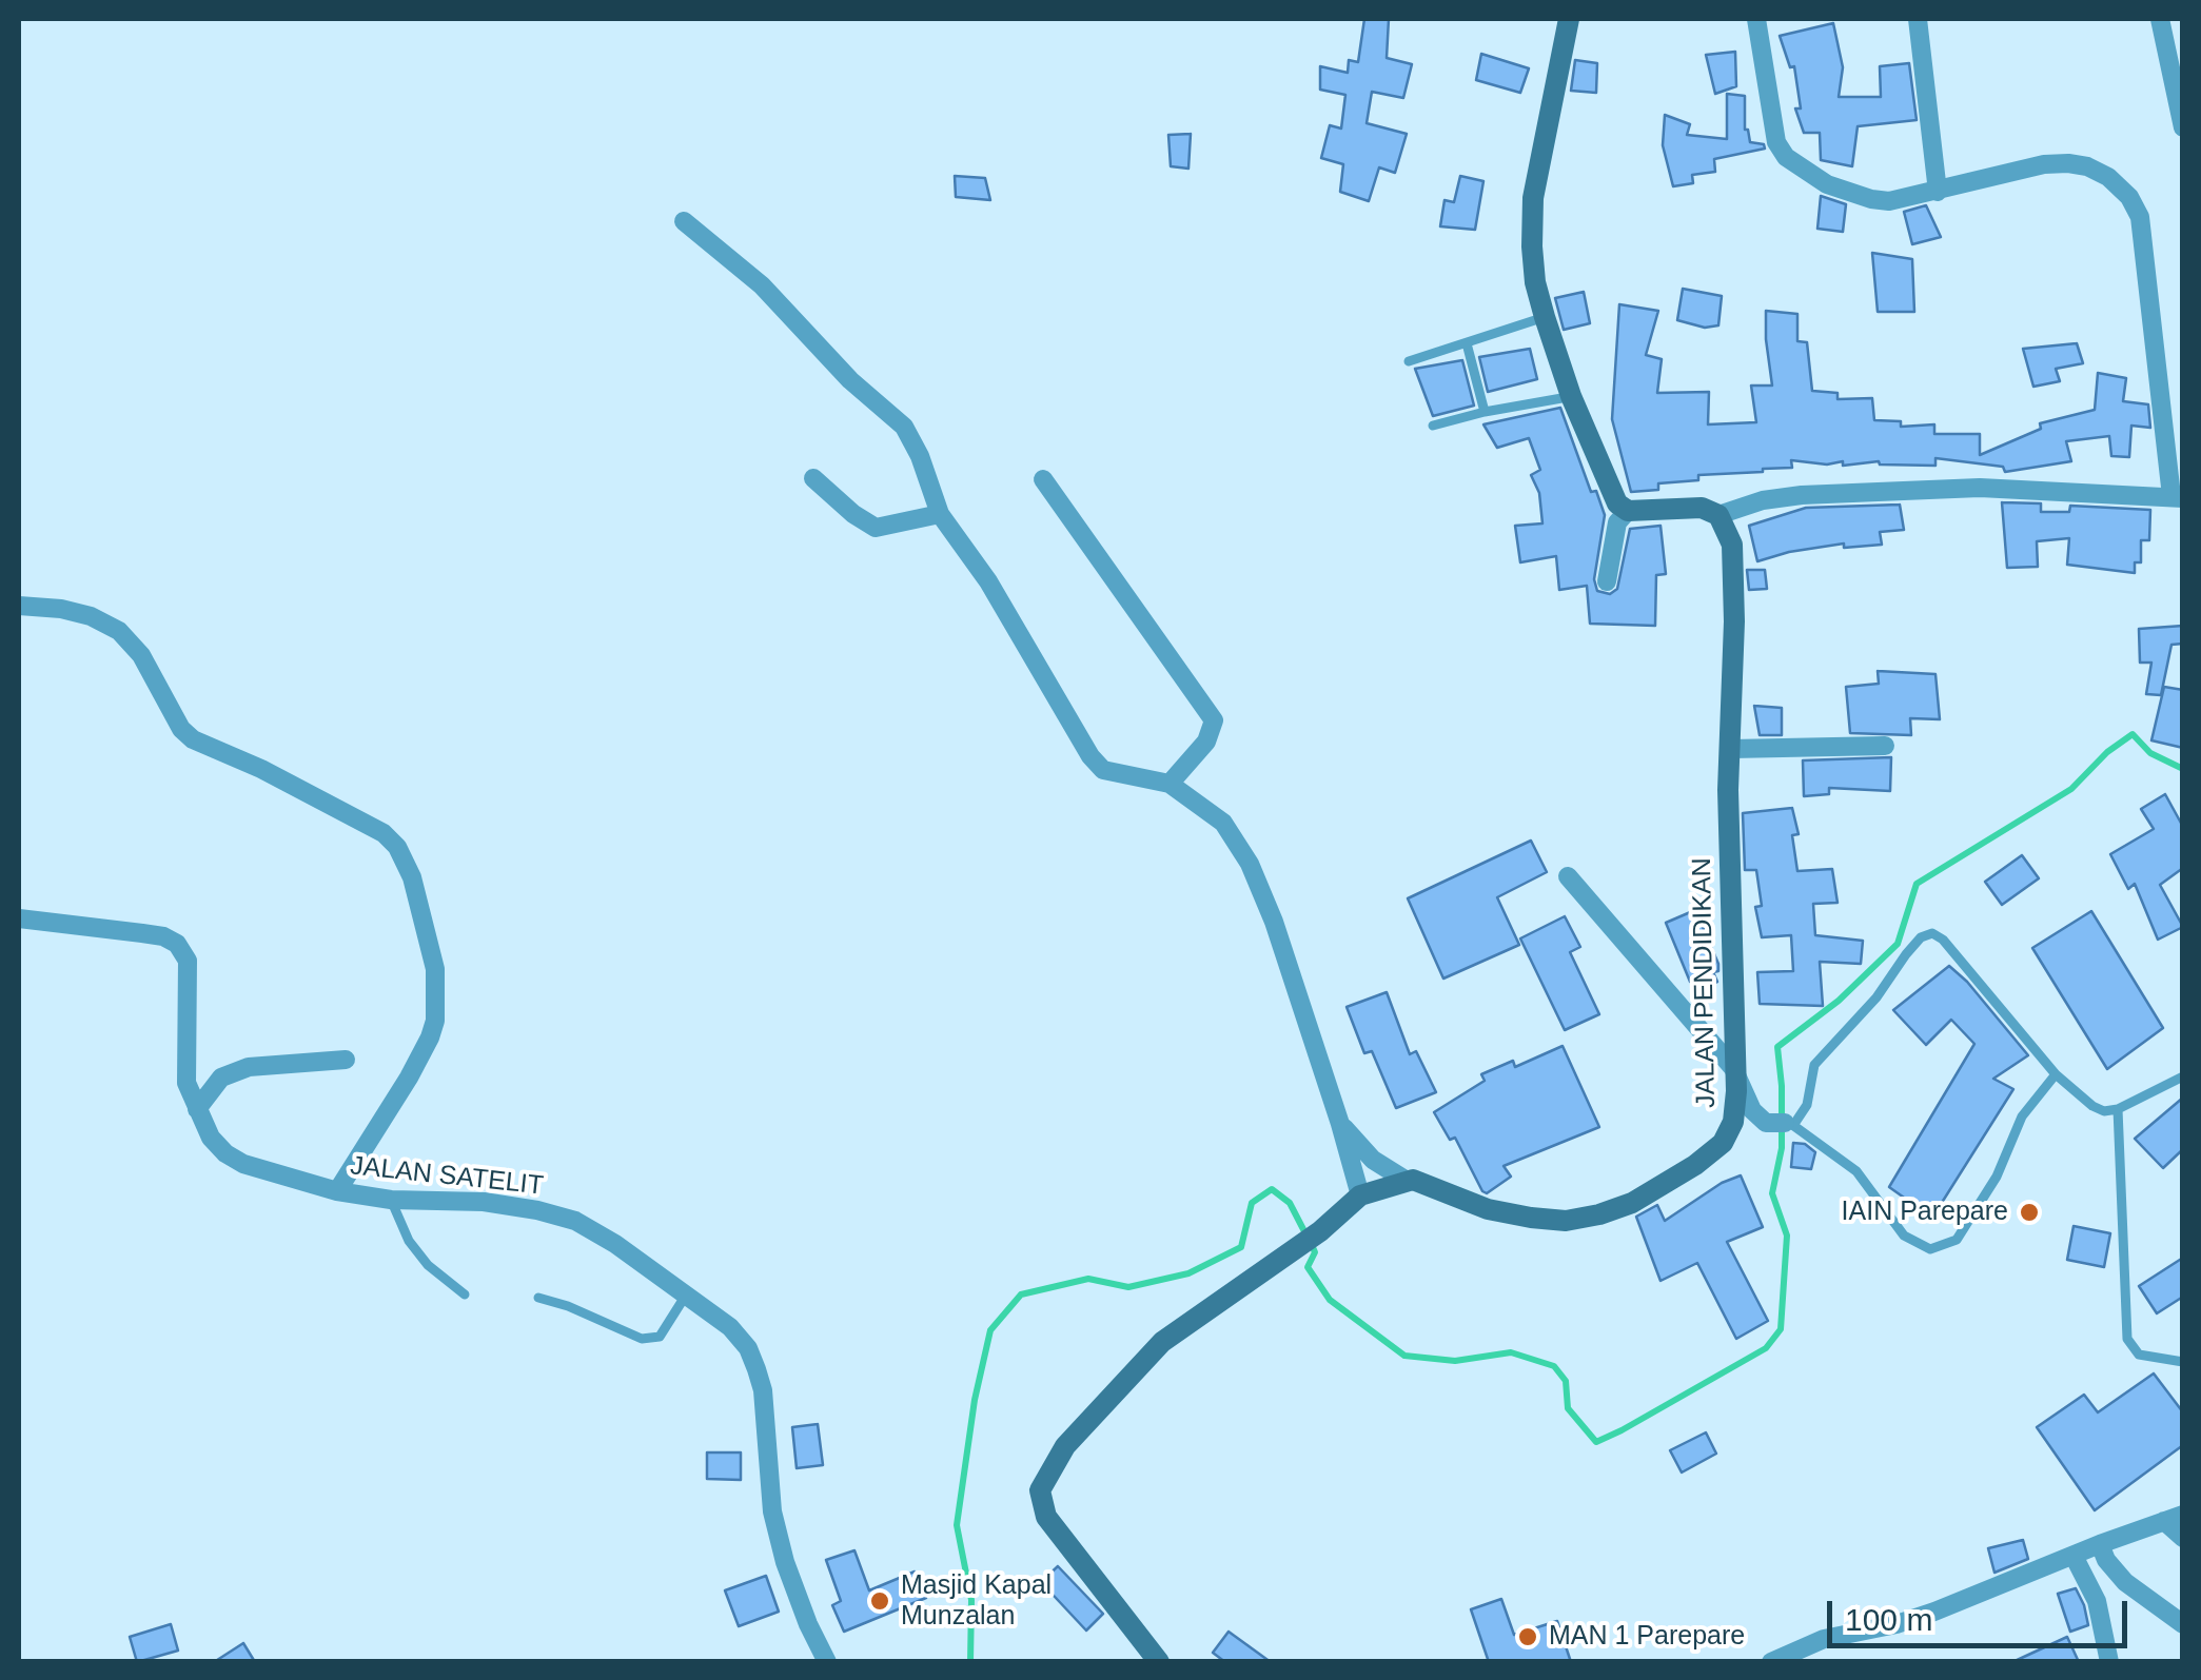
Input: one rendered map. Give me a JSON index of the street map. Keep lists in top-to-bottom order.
{
  "streets": {
    "street": ["JALAN PENDIDIKAN", "JALAN SATELIT"]
  },
  "places": ["IAIN Parepare", "Masjid Kapal Munzalan", "MAN 1 Parepare"],
  "scale_bar": "100 m"
}
